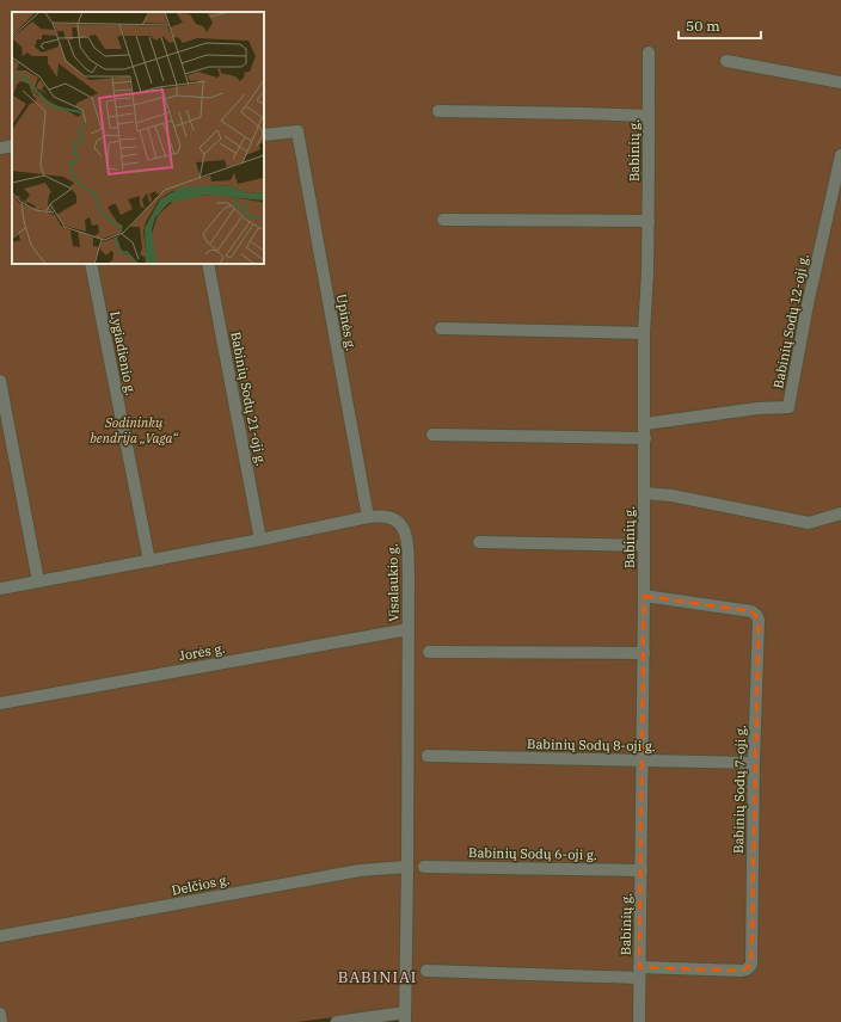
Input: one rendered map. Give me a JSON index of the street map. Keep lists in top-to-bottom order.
{
  "streets": {
    "street": [
      "Babinių g.",
      "Babinių Sodų 12-oji g.",
      "Upinės g.",
      "Lygiadienio g.",
      "Babinių Sodų 21-oji g.",
      "Visalaukio g.",
      "Jorės g.",
      "Babinių Sodų 8-oji g.",
      "Babinių Sodų 7-oji g.",
      "Babinių Sodų 6-oji g.",
      "Delčios g."
    ]
  },
  "crossings": [
    ["Babinių g.", "Babinių Sodų 12-oji g."],
    ["Babinių g.", "Babinių Sodų 8-oji g."],
    ["Babinių g.", "Babinių Sodų 7-oji g."],
    ["Babinių g.", "Babinių Sodų 6-oji g."],
    ["Upinės g.", "Visalaukio g."],
    ["Lygiadienio g.", "Visalaukio g."],
    ["Babinių Sodų 21-oji g.", "Visalaukio g."],
    ["Visalaukio g.", "Jorės g."],
    ["Visalaukio g.", "Delčios g."],
    ["Babinių Sodų 8-oji g.", "Babinių Sodų 7-oji g."]
  ],
  "districts": ["BABINIAI"],
  "parks": ["Sodininkų bendrija „Vaga“"],
  "scale_bar": "50 m"
}
